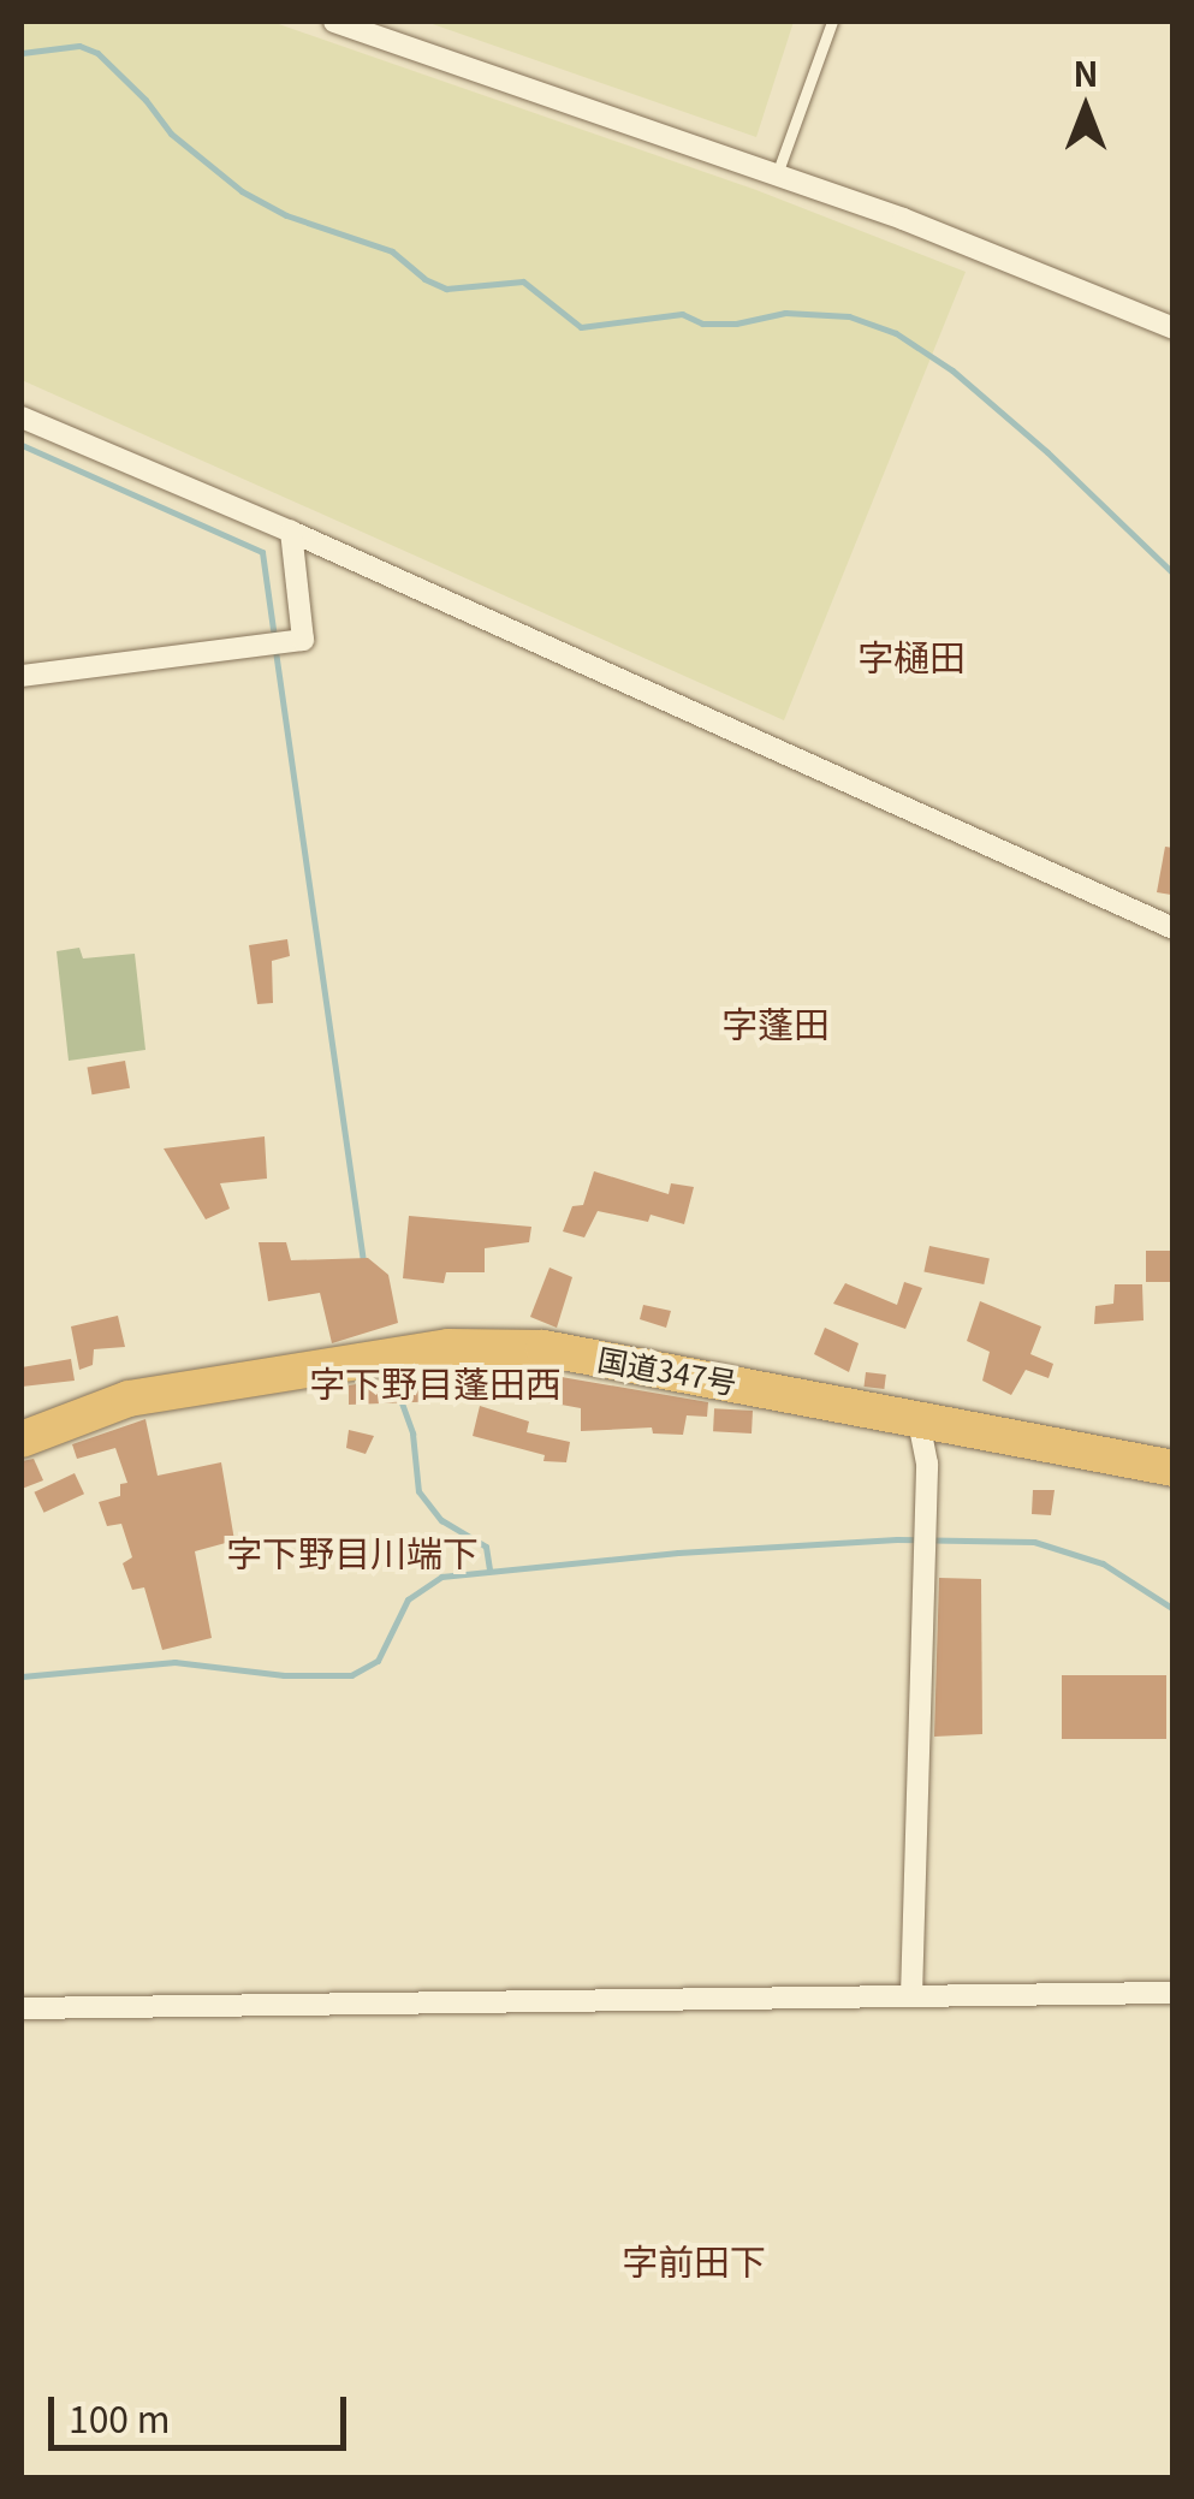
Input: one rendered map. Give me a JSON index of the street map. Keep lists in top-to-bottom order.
{
  "streets": {
    "highway": ["国道347号"]
  },
  "districts": [
    "字樋田",
    "字蓬田",
    "字下野目蓬田西",
    "字下野目川端下",
    "字前田下"
  ],
  "scale_bar": "100 m",
  "north": "top"
}
